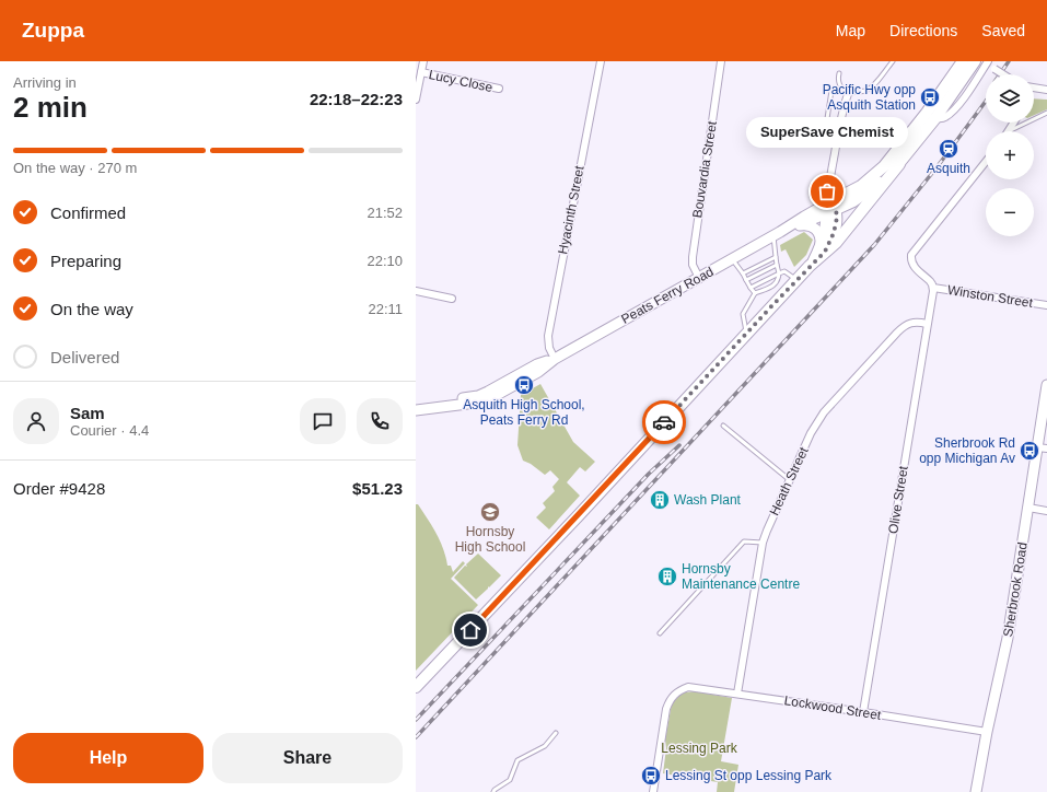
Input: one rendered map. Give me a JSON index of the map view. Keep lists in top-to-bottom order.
{
  "streets": {
    "main road": ["Peats Ferry Road", "Sherbrook Road"],
    "street": [
      "Lucy Close",
      "Bouvardia Street",
      "Hyacinth Street",
      "Winston Street",
      "Heath Street",
      "Olive Street",
      "Lockwood Street"
    ]
  },
  "crossings": [
    ["Bouvardia Street", "Peats Ferry Road"],
    ["Hyacinth Street", "Peats Ferry Road"],
    ["Winston Street", "Olive Street"],
    ["Heath Street", "Olive Street"],
    ["Heath Street", "Lockwood Street"],
    ["Olive Street", "Lockwood Street"],
    ["Sherbrook Road", "Lockwood Street"]
  ],
  "parks": ["Lessing Park"],
  "places": {
    "bus stop": [
      "Pacific Hwy opp Asquith Station",
      "Asquith High School, Peats Ferry Rd",
      "Sherbrook Rd opp Michigan Av",
      "Lessing St opp Lessing Park"
    ],
    "station": ["Asquith"],
    "other": ["SuperSave Chemist"],
    "building": ["Wash Plant", "Hornsby Maintenance Centre"],
    "school or university": ["Hornsby High School"]
  },
  "page": {
    "header": "Zuppa",
    "nav": ["Map", "Directions", "Saved"],
    "heading": ["2 min", "Arriving in", "22:18–22:23"],
    "panel": [
      "Sam",
      "Courier · 4.4",
      "Order #9428",
      "$51.23"
    ],
    "map_buttons": ["+", "−"],
    "bubble": "SuperSave Chemist",
    "bar": "On the way · 270 m",
    "list": [
      ["Confirmed", "21:52"],
      ["Preparing", "22:10"],
      ["On the way", "22:11"],
      "Delivered"
    ],
    "buttons": ["Help", "Share"]
  }
}
